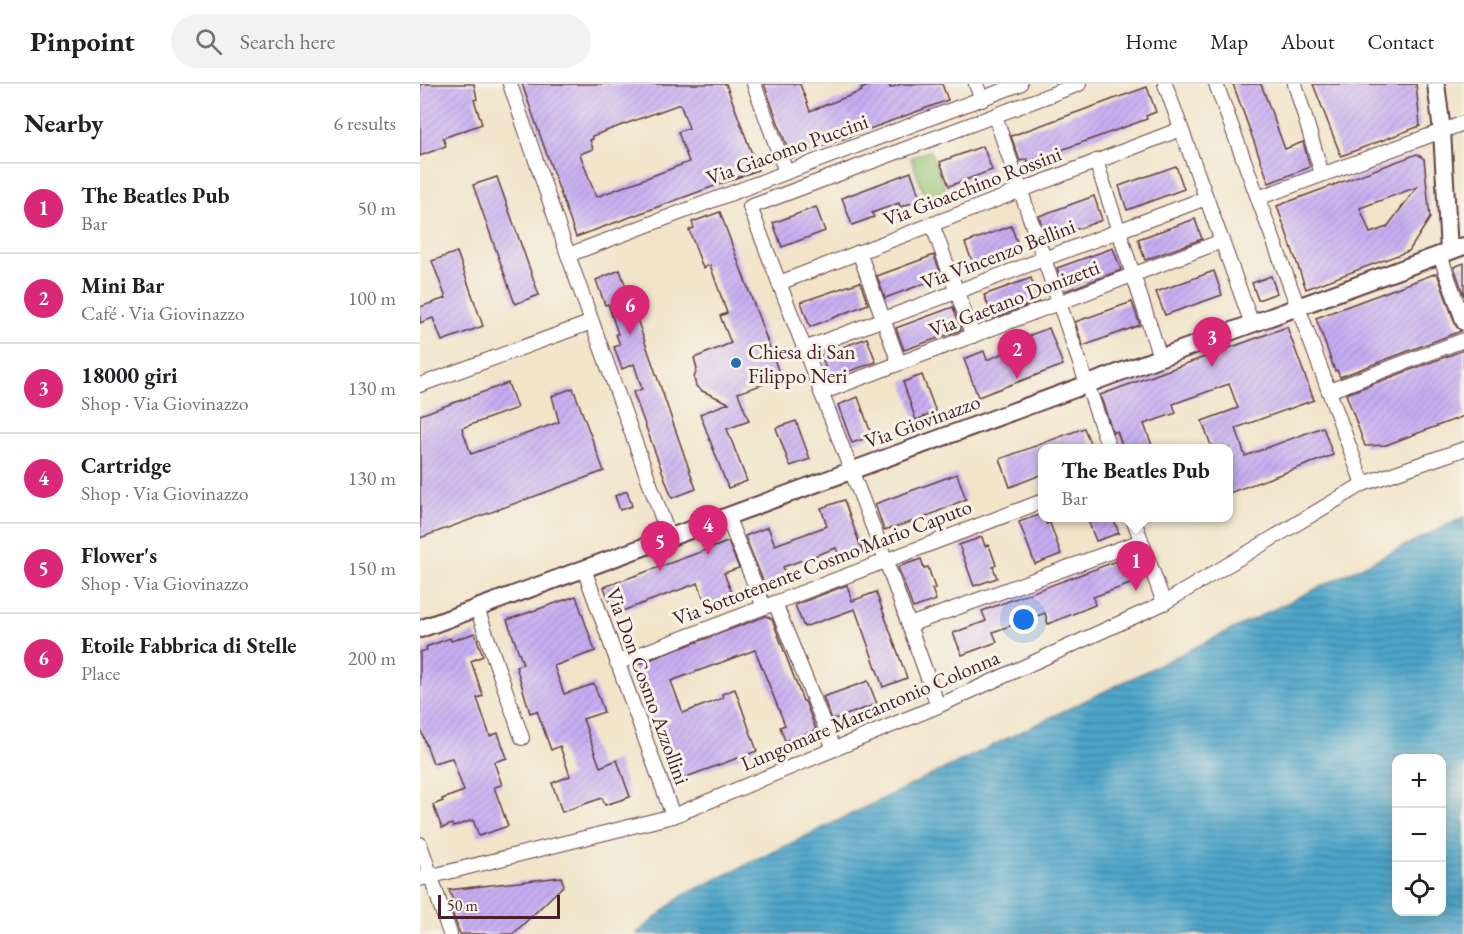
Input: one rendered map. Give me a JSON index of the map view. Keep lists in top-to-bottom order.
{
  "streets": {
    "street": [
      "Via Giacomo Puccini",
      "Via Gioacchino Rossini",
      "Via Vincenzo Bellini",
      "Via Gaetano Donizetti",
      "Via Giovinazzo",
      "Via Sottotenente Cosmo Mario Caputo",
      "Via Don Cosmo Azzollini",
      "Lungomare Marcantonio Colonna"
    ]
  },
  "crossings": [
    ["Via Giovinazzo", "Via Don Cosmo Azzollini"],
    ["Via Sottotenente Cosmo Mario Caputo", "Via Don Cosmo Azzollini"],
    ["Via Don Cosmo Azzollini", "Lungomare Marcantonio Colonna"]
  ],
  "places": ["Chiesa di San Filippo Neri"],
  "scale_bar": "50 m",
  "page": {
    "header": "Pinpoint",
    "search": "Search here",
    "nav": [
      "Home",
      "Map",
      "About",
      "Contact"
    ],
    "heading": ["Nearby", "6 results"],
    "list": [
      {
        "mark": "1",
        "name": "The Beatles Pub",
        "note": "Bar",
        "value": "50 m"
      },
      {
        "mark": "2",
        "name": "Mini Bar",
        "note": "Café · Via Giovinazzo",
        "value": "100 m"
      },
      {
        "mark": "3",
        "name": "18000 giri",
        "note": "Shop · Via Giovinazzo",
        "value": "130 m"
      },
      {
        "mark": "4",
        "name": "Cartridge",
        "note": "Shop · Via Giovinazzo",
        "value": "130 m"
      },
      {
        "mark": "5",
        "name": "Flower's",
        "note": "Shop · Via Giovinazzo",
        "value": "150 m"
      },
      {
        "mark": "6",
        "name": "Etoile Fabbrica di Stelle",
        "note": "Place",
        "value": "200 m"
      }
    ],
    "pins": [
      "6",
      "3",
      "2",
      "4",
      "5",
      "1"
    ],
    "popup": ["The Beatles Pub", "Bar"],
    "map_buttons": ["+", "−"],
    "scale": "50 m"
  }
}
